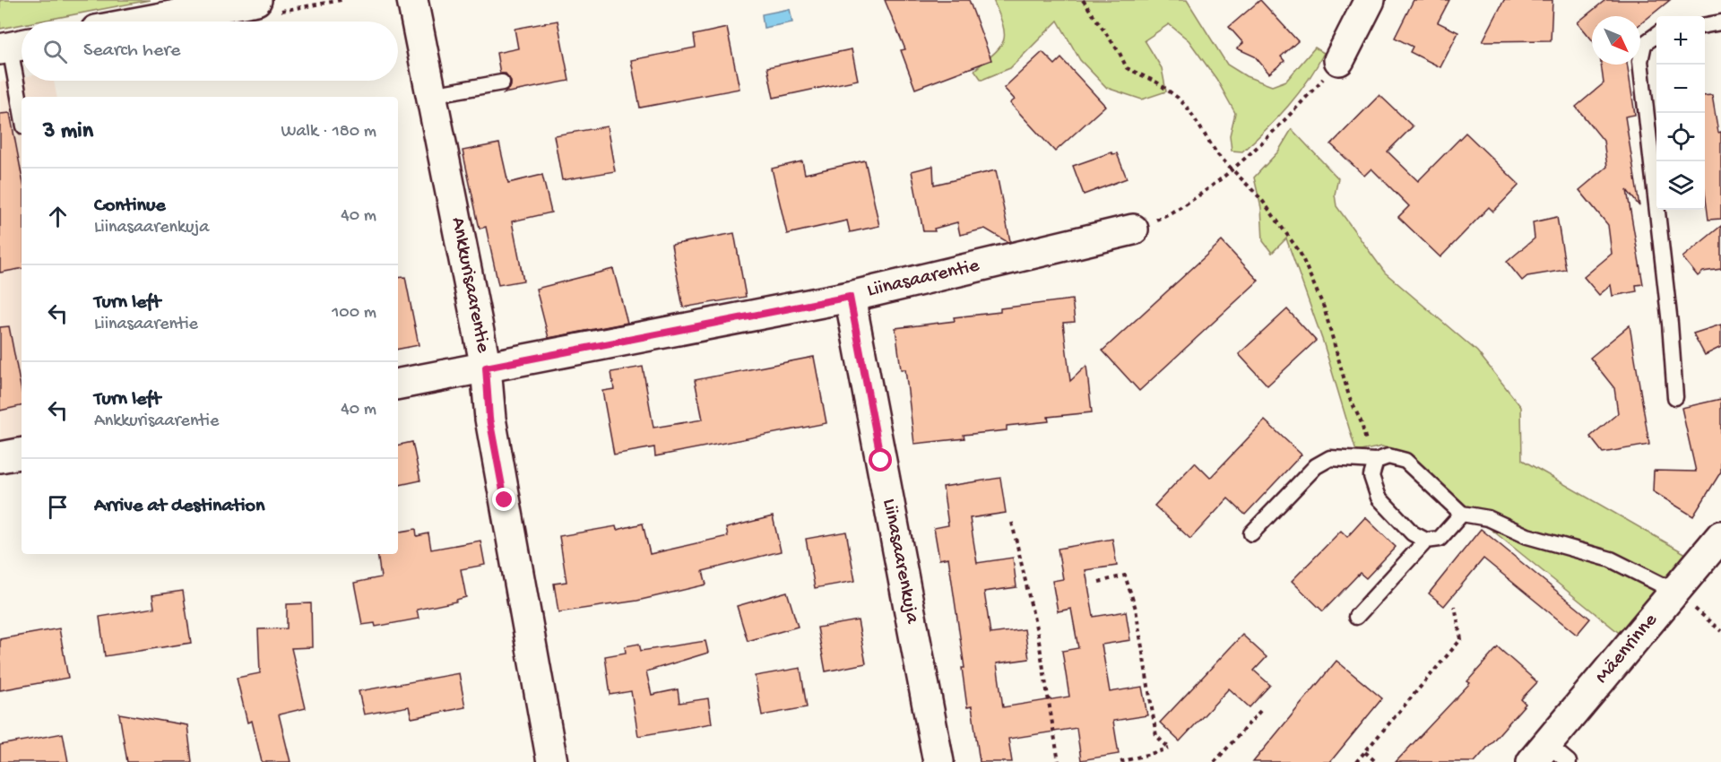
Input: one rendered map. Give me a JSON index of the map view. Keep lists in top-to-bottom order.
{
  "streets": {
    "street": [
      "Liinasaarentie",
      "Ankkurisaarentie",
      "Liinasaarenkuja",
      "Mäenrinne"
    ]
  },
  "crossings": [
    ["Liinasaarentie", "Ankkurisaarentie"],
    ["Liinasaarentie", "Liinasaarenkuja"]
  ],
  "north": "bottom right",
  "page": {
    "map_buttons": ["+", "−"],
    "search": "Search here",
    "heading": ["3 min", "Walk · 180 m"],
    "list": [
      ["Continue", "Liinasaarenkuja", "40 m"],
      ["Turn left", "Liinasaarentie", "100 m"],
      ["Turn left", "Ankkurisaarentie", "40 m"],
      "Arrive at destination"
    ]
  }
}
